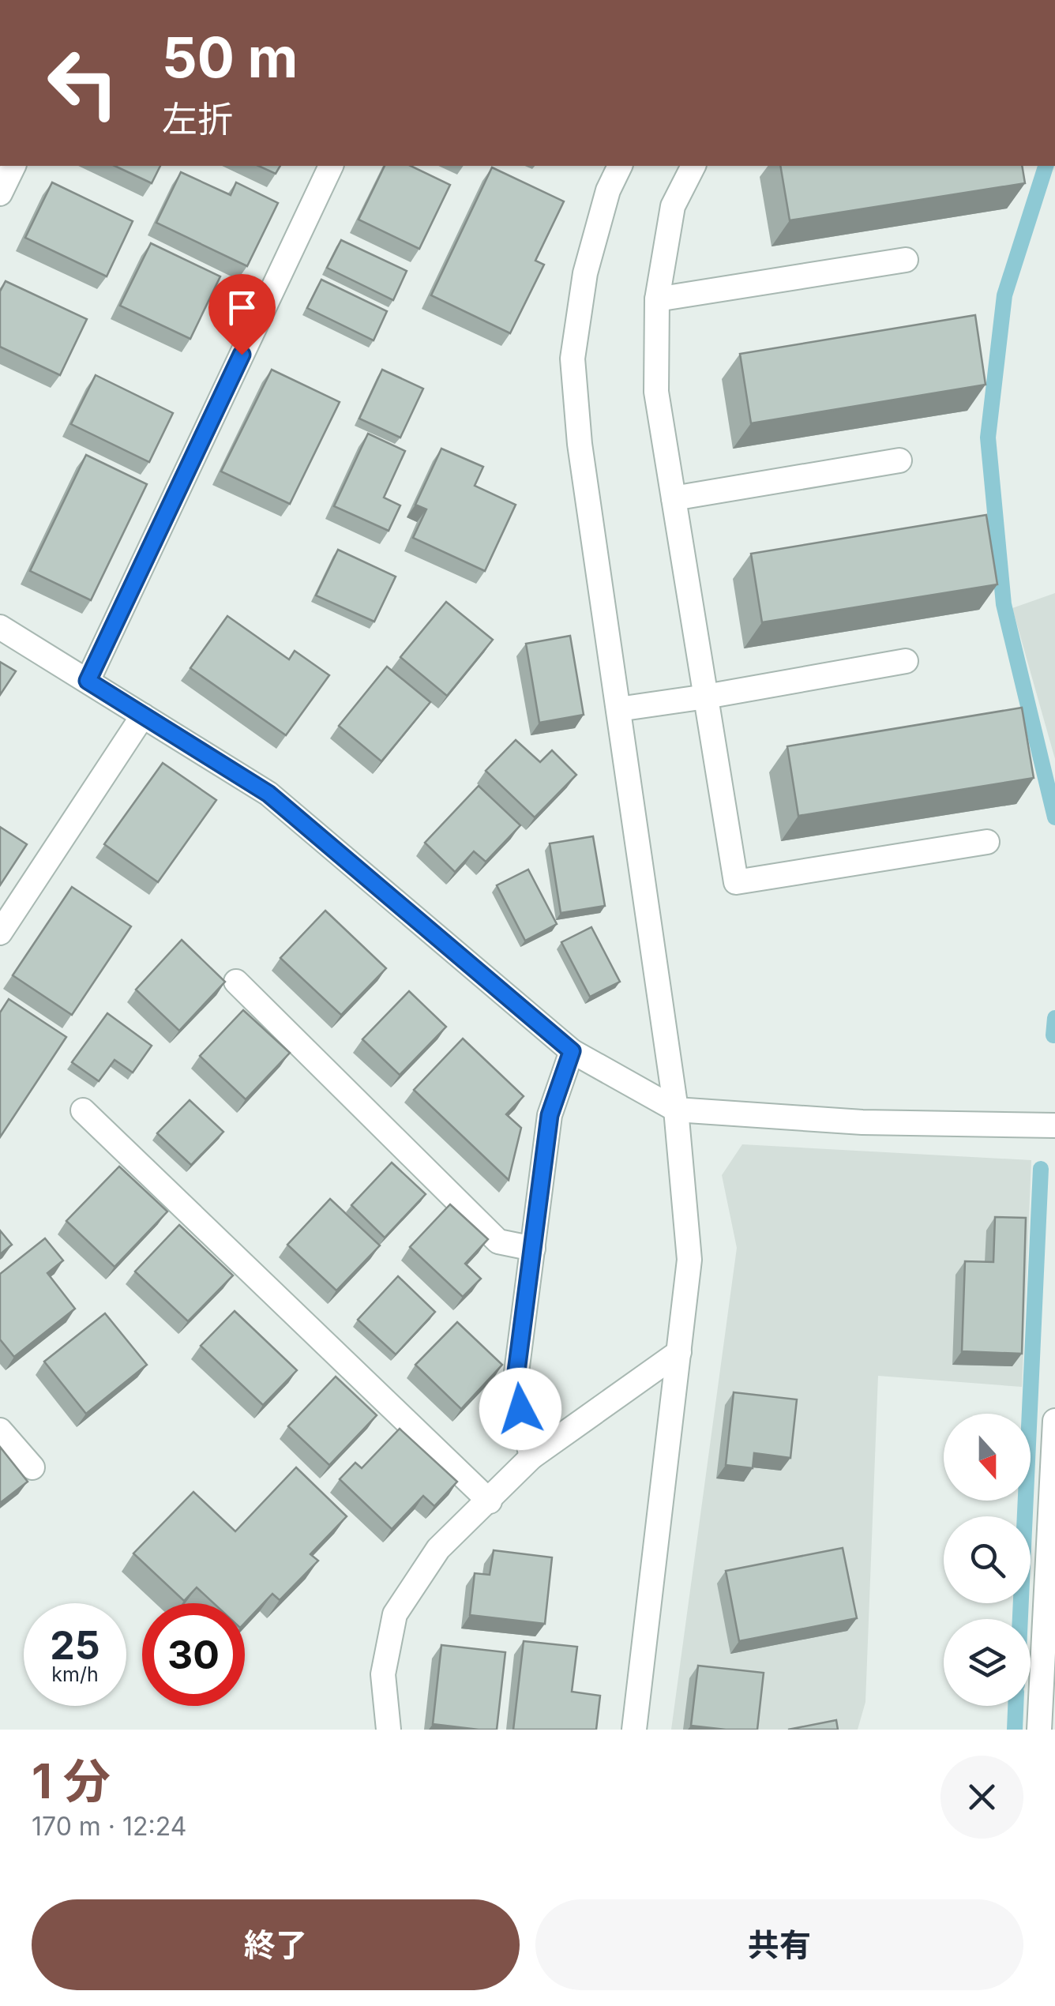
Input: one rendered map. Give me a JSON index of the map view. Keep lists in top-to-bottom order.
{
  "north": "bottom",
  "page": {
    "turn": ["50 m", "左折"],
    "speed": "25 km/h",
    "limit": "30",
    "heading": ["1 分", "170 m · 12:24"],
    "buttons": ["終了", "共有"]
  }
}
